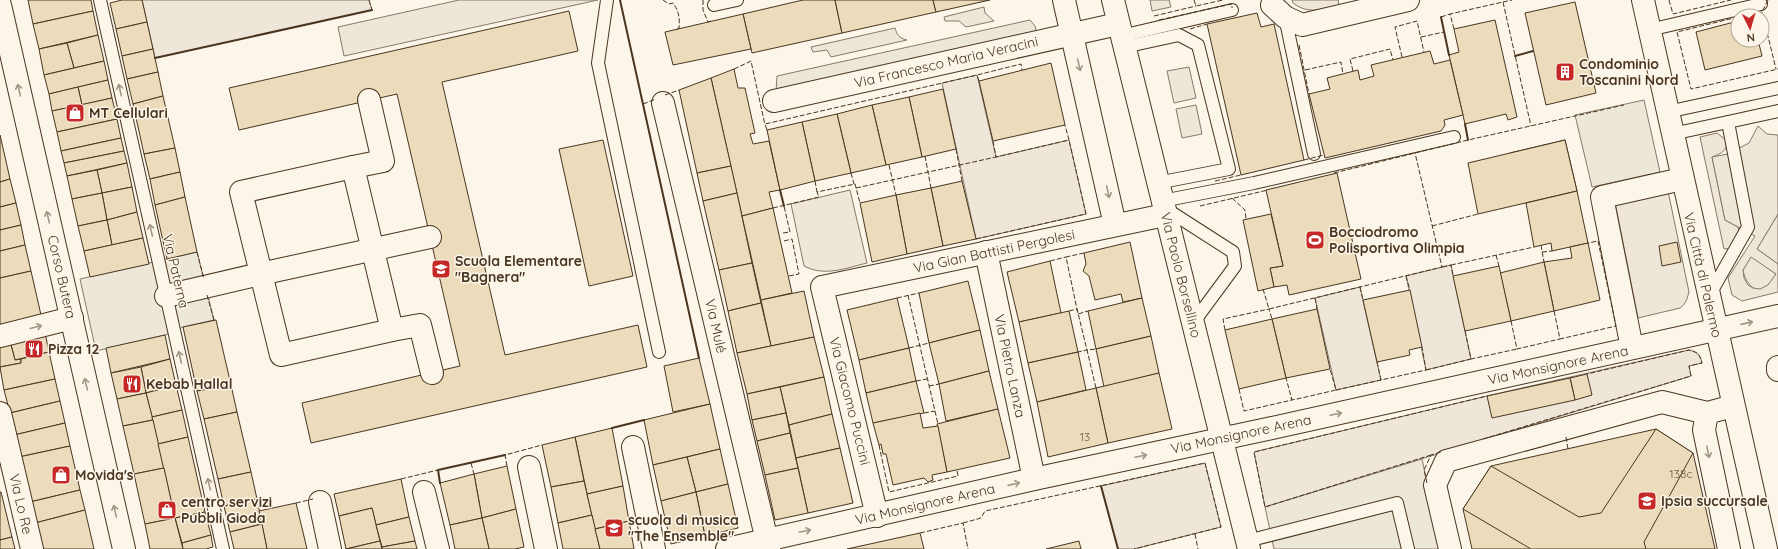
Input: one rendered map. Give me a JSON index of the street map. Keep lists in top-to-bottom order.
{
  "streets": {
    "street": [
      "Via Francesco Maria Veracini",
      "Via Gian Battisti Pergolesi",
      "Via Paolo Borsellino",
      "Via Città di Palermo",
      "Corso Butera",
      "Via Mulé",
      "Via Monsignore Arena",
      "Via Pietro Lanza",
      "Via Giacomo Puccini",
      "Via Lo Re"
    ],
    "lane": ["Via Paterna"]
  },
  "crossings": [
    ["Via Francesco Maria Veracini", "Via Paolo Borsellino"],
    ["Via Gian Battisti Pergolesi", "Via Paolo Borsellino"],
    ["Via Gian Battisti Pergolesi", "Via Pietro Lanza"],
    ["Via Gian Battisti Pergolesi", "Via Giacomo Puccini"],
    ["Via Paolo Borsellino", "Via Monsignore Arena"],
    ["Via Città di Palermo", "Via Monsignore Arena"],
    ["Via Mulé", "Via Monsignore Arena"],
    ["Via Monsignore Arena", "Via Pietro Lanza"],
    ["Via Monsignore Arena", "Via Giacomo Puccini"]
  ],
  "one_way": ["Via Paterna", "Corso Butera", "Via Monsignore Arena"],
  "places": {
    "building": ["Condominio Toscanini Nord"],
    "shop": ["MT Cellulari", "Movida's", "centro servizi Pubbli Gioda"],
    "sports": ["Bocciodromo Polisportiva Olimpia"],
    "school or university": ["Scuola Elementare \"Bagnera\"", "Ipsia succursale", "scuola di musica \"The Ensemble\""],
    "restaurant": ["Pizza 12", "Kebab Hallal"]
  },
  "house_numbers": ["13", "138c"],
  "north": "bottom"
}
